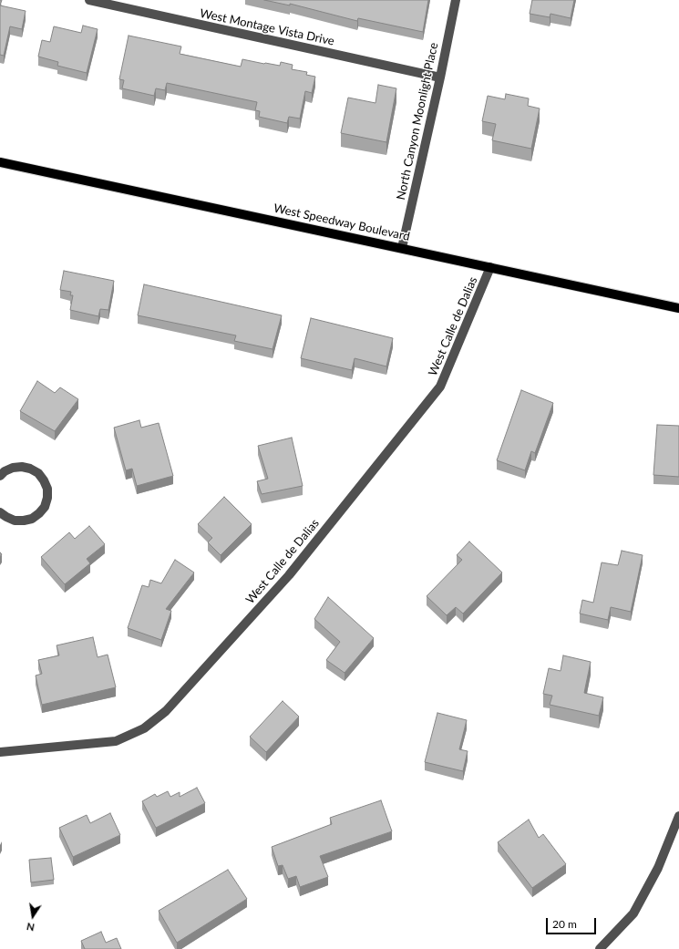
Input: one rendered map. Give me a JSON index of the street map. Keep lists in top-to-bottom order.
{
  "streets": {
    "main road": ["West Speedway Boulevard"],
    "street": ["West Montage Vista Drive", "North Canyon Moonlight Place", "West Calle de Dalias"]
  },
  "crossings": [
    ["West Montage Vista Drive", "North Canyon Moonlight Place"],
    ["North Canyon Moonlight Place", "West Speedway Boulevard"],
    ["West Speedway Boulevard", "West Calle de Dalias"]
  ],
  "scale_bar": "20 m",
  "north": "bottom"
}
